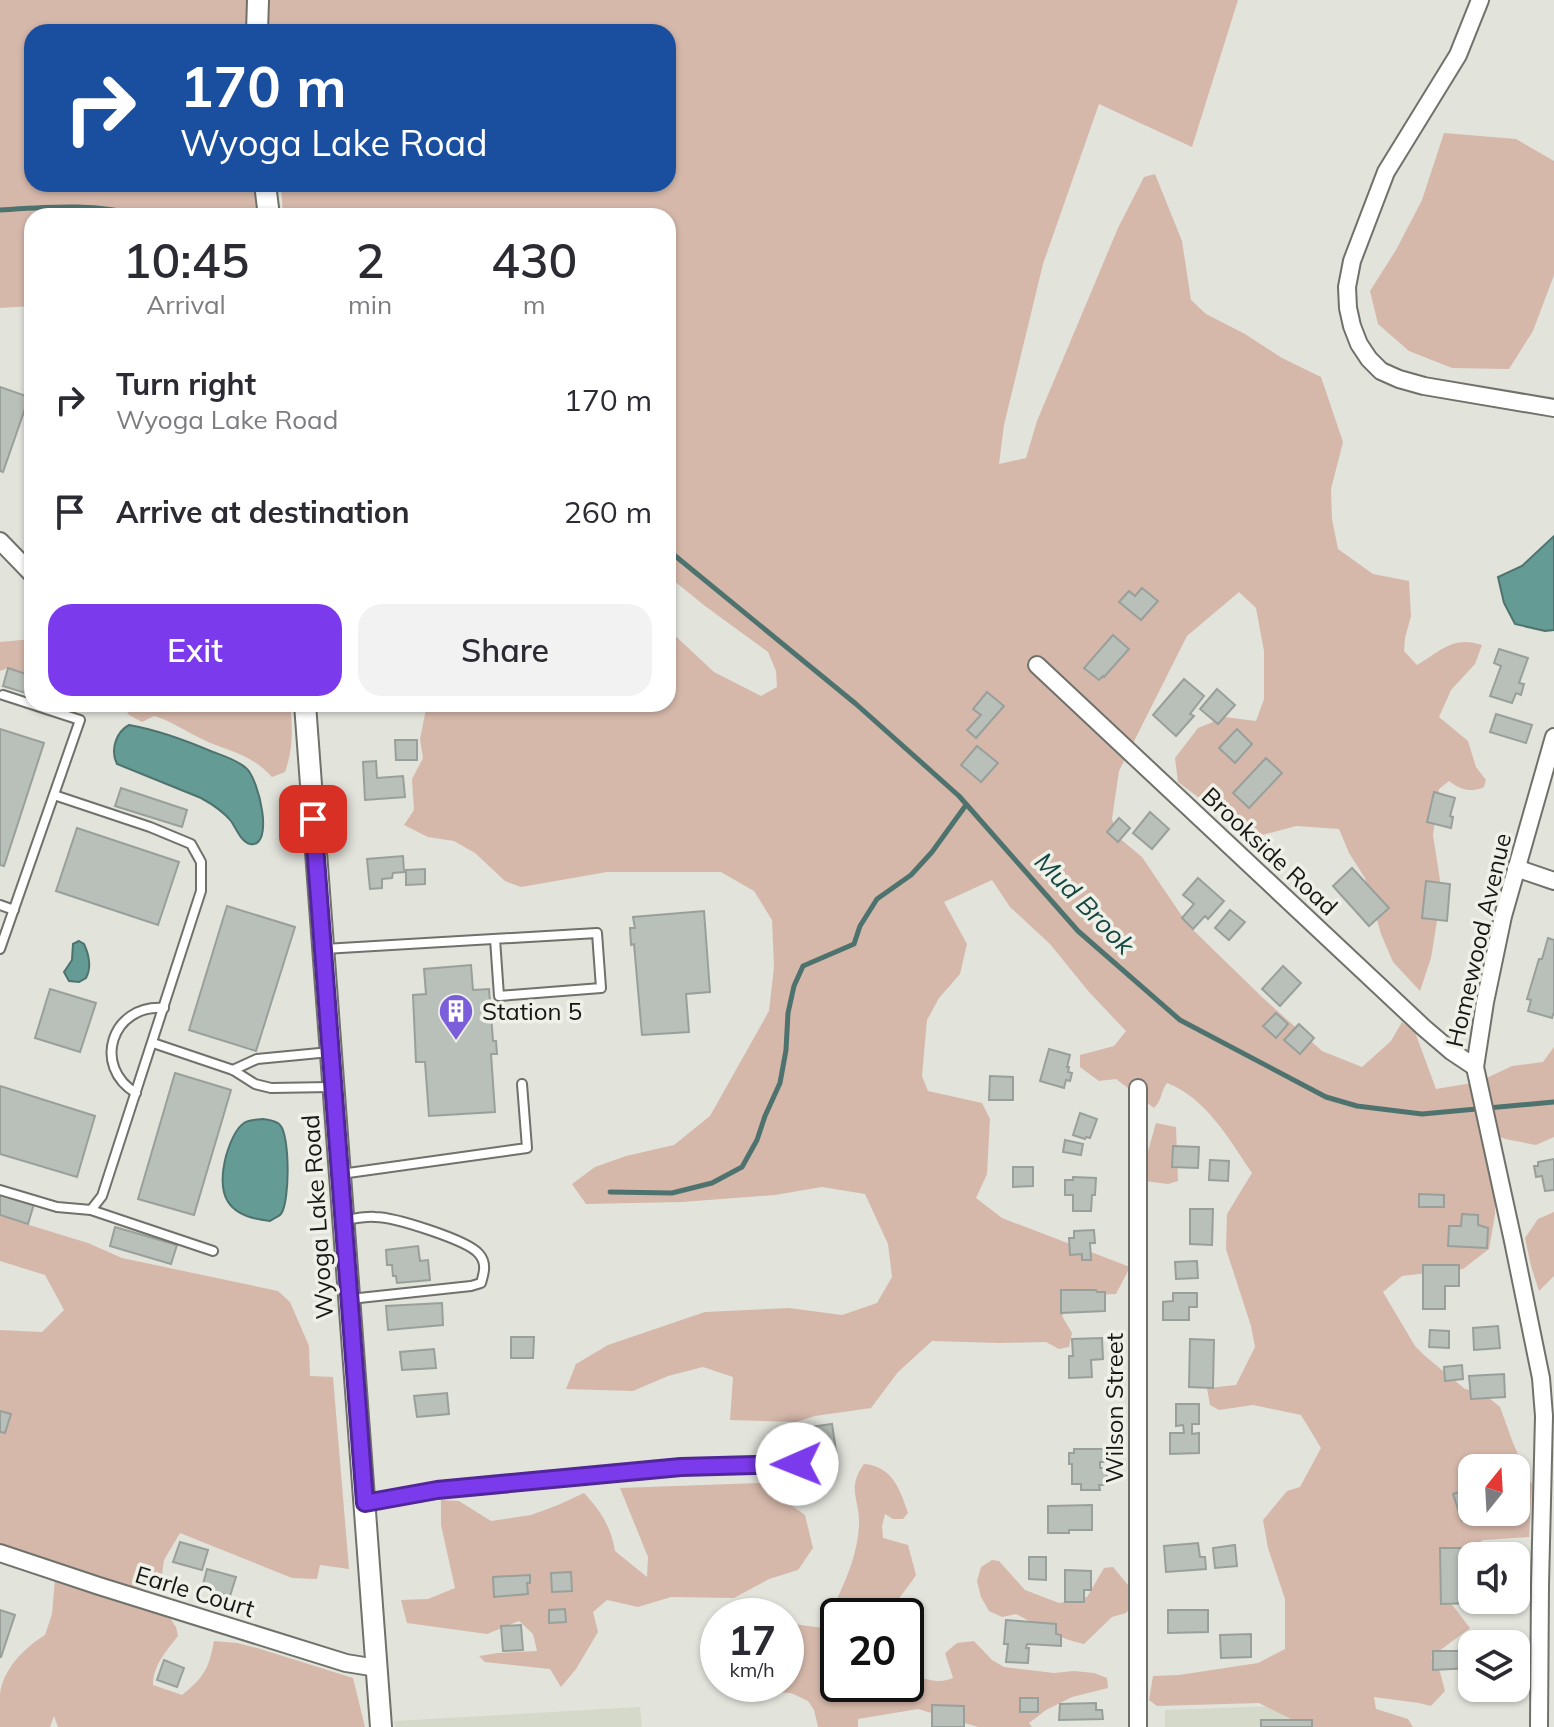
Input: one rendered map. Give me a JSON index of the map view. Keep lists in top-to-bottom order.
{
  "streets": {
    "street": [
      "Brookside Road",
      "Homewood Avenue",
      "Wyoga Lake Road",
      "Wilson Street",
      "Earle Court"
    ]
  },
  "crossings": [
    ["Brookside Road", "Homewood Avenue"],
    ["Wyoga Lake Road", "Earle Court"]
  ],
  "water": ["Mud Brook"],
  "places": {
    "building": ["Station 5"]
  },
  "north": "top",
  "page": {
    "turn": ["170 m", "Wyoga Lake Road"],
    "eta": [
      "10:45",
      "Arrival",
      "2",
      "min",
      "430",
      "m"
    ],
    "list": [
      {
        "name": "Turn right",
        "note": "Wyoga Lake Road",
        "value": "170 m"
      },
      {
        "name": "Arrive at destination",
        "value": "260 m"
      }
    ],
    "buttons": ["Exit", "Share"],
    "speed": "17 km/h",
    "limit": "20"
  }
}
